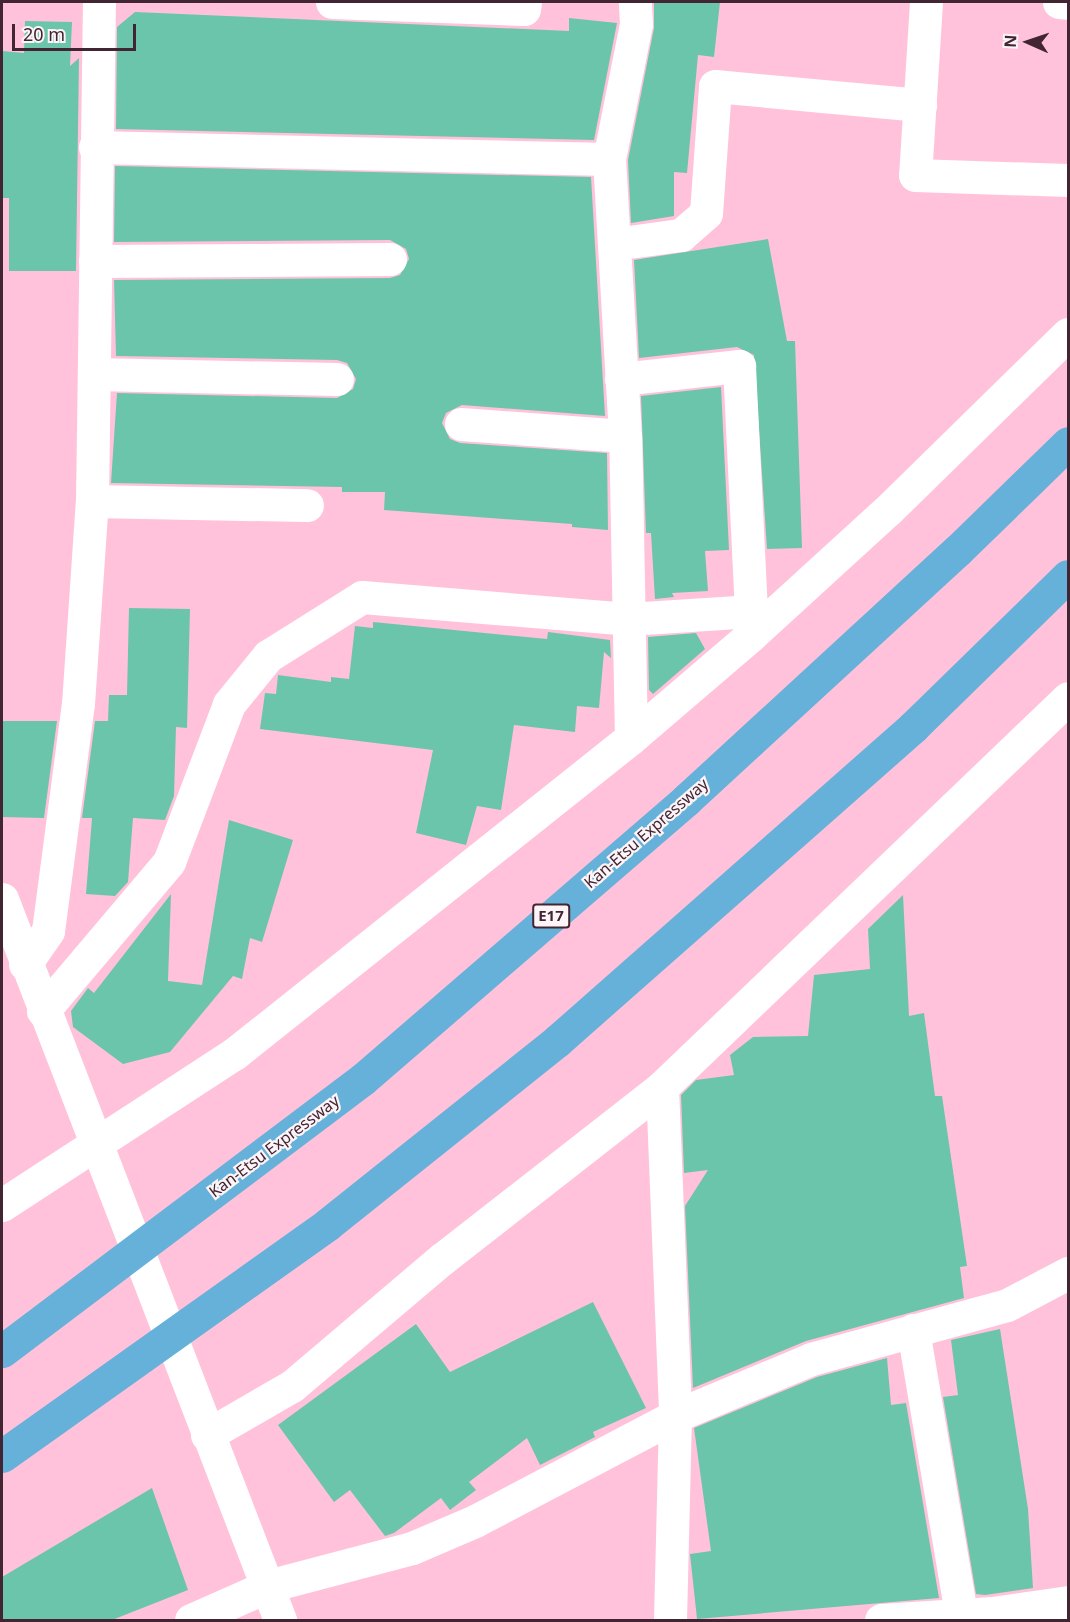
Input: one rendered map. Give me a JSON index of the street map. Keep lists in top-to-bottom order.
{
  "streets": {
    "highway": ["Kan-Etsu Expressway", "E17"]
  },
  "scale_bar": "20 m",
  "north": "left"
}
